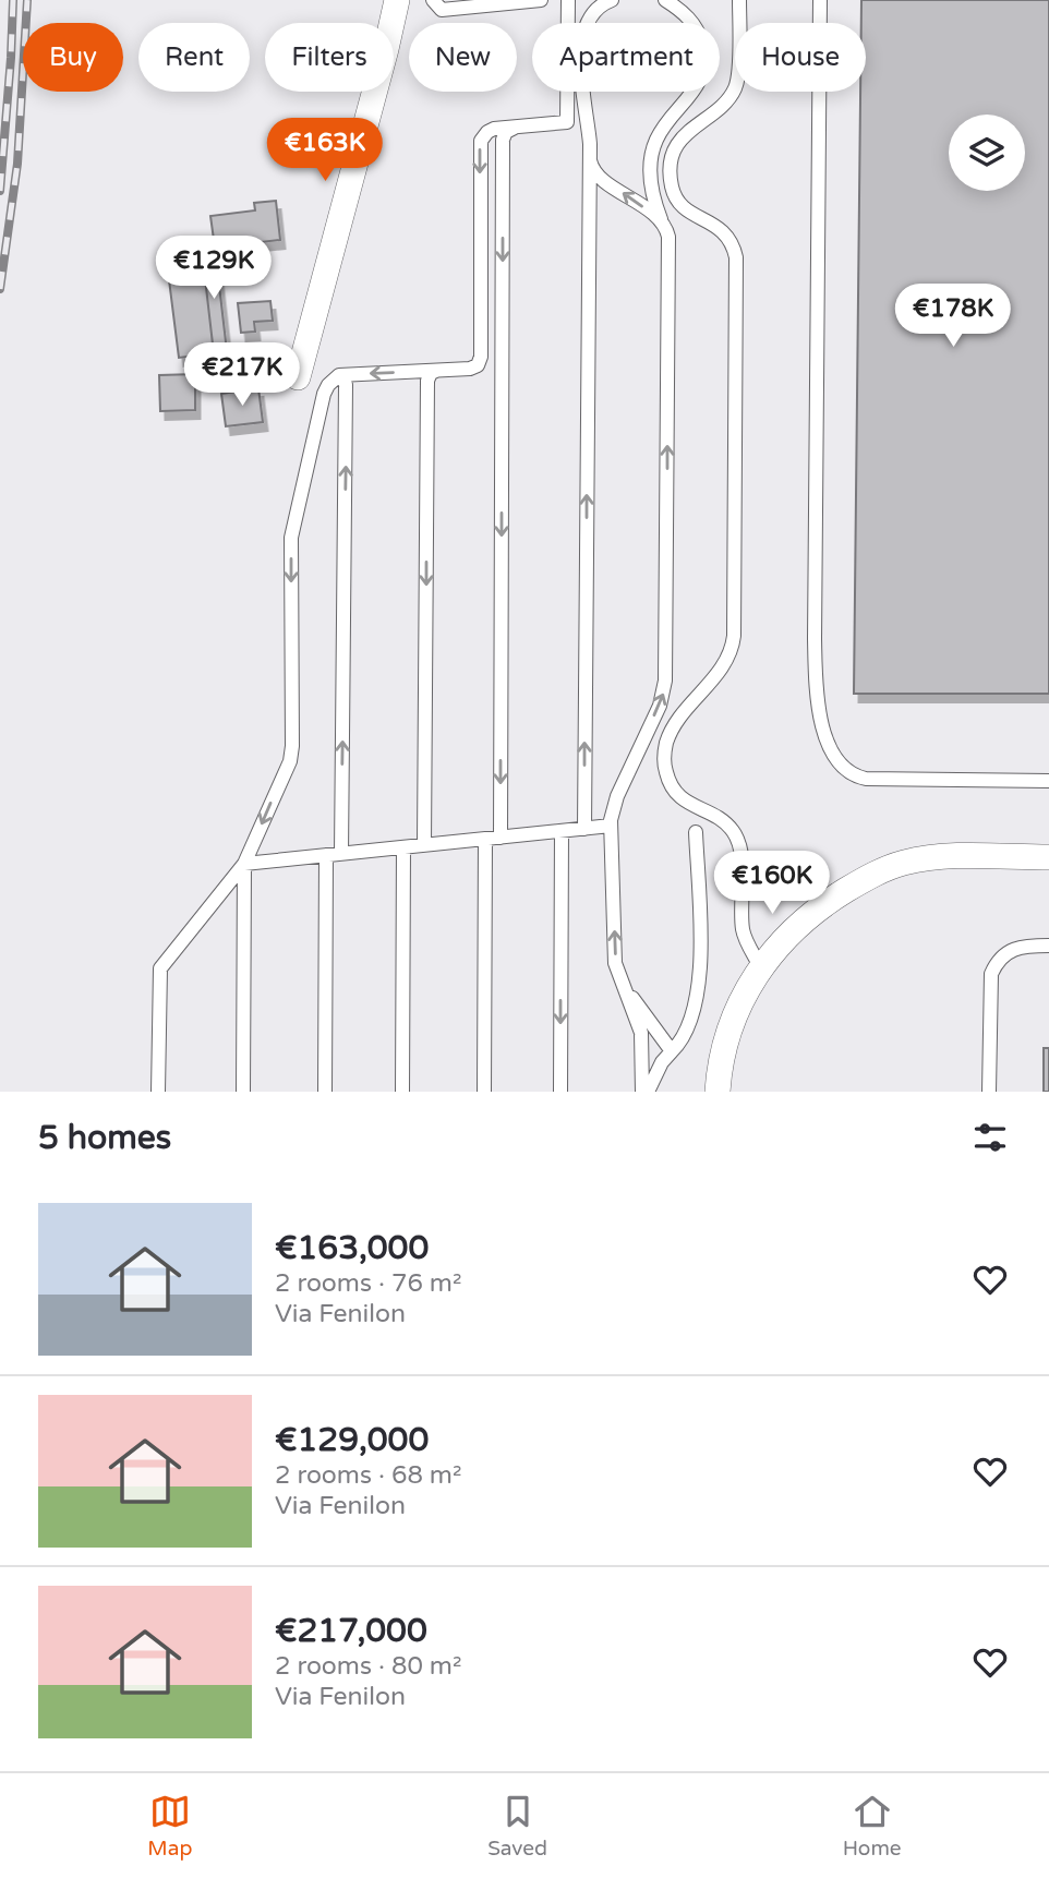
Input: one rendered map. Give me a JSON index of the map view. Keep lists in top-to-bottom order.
{
  "page": {
    "chip": [
      "Buy",
      "Rent",
      "Filters",
      "New",
      "Apartment",
      "House"
    ],
    "price": [
      "€163K",
      "€129K",
      "€178K",
      "€217K",
      "€160K"
    ],
    "heading": "5 homes",
    "list": [
      {
        "name": "€163,000",
        "note": "2 rooms · 76 m² · Via Fenilon"
      },
      {
        "name": "€129,000",
        "note": "2 rooms · 68 m² · Via Fenilon"
      },
      {
        "name": "€217,000",
        "note": "2 rooms · 80 m² · Via Fenilon"
      }
    ],
    "tabs": ["Map", "Saved", "Home"]
  }
}
